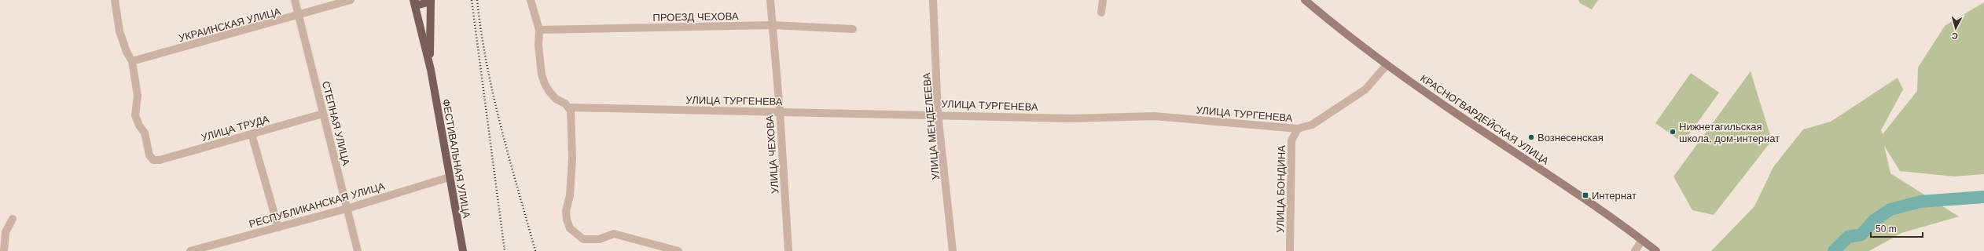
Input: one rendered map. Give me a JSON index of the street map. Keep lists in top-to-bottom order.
{
  "streets": {
    "main road": ["КРАСНОГВАРДЕЙСКАЯ УЛИЦА", "ФЕСТИВАЛЬНАЯ УЛИЦА"],
    "street": [
      "ПРОЕЗД ЧЕХОВА",
      "УКРАИНСКАЯ УЛИЦА",
      "УЛИЦА ТУРГЕНЕВА",
      "СТЕПНАЯ УЛИЦА",
      "УЛИЦА МЕНДЕЛЕЕВА",
      "УЛИЦА ТРУДА",
      "УЛИЦА ЧЕХОВА",
      "УЛИЦА БОНДИНА",
      "РЕСПУБЛИКАНСКАЯ УЛИЦА"
    ]
  },
  "crossings": [
    ["ПРОЕЗД ЧЕХОВА", "УЛИЦА ЧЕХОВА"],
    ["УКРАИНСКАЯ УЛИЦА", "СТЕПНАЯ УЛИЦА"],
    ["УКРАИНСКАЯ УЛИЦА", "УЛИЦА ТРУДА"],
    ["УЛИЦА ТУРГЕНЕВА", "КРАСНОГВАРДЕЙСКАЯ УЛИЦА"],
    ["УЛИЦА ТУРГЕНЕВА", "УЛИЦА МЕНДЕЛЕЕВА"],
    ["УЛИЦА ТУРГЕНЕВА", "УЛИЦА ЧЕХОВА"],
    ["УЛИЦА ТУРГЕНЕВА", "УЛИЦА БОНДИНА"],
    ["СТЕПНАЯ УЛИЦА", "УЛИЦА ТРУДА"],
    ["СТЕПНАЯ УЛИЦА", "РЕСПУБЛИКАНСКАЯ УЛИЦА"],
    ["ФЕСТИВАЛЬНАЯ УЛИЦА", "РЕСПУБЛИКАНСКАЯ УЛИЦА"]
  ],
  "places": {
    "other": ["Нижнетагильская школа, дом-интернат", "Вознесенская"],
    "transit": ["Интернат"]
  },
  "scale_bar": "50 m",
  "north": "bottom"
}
